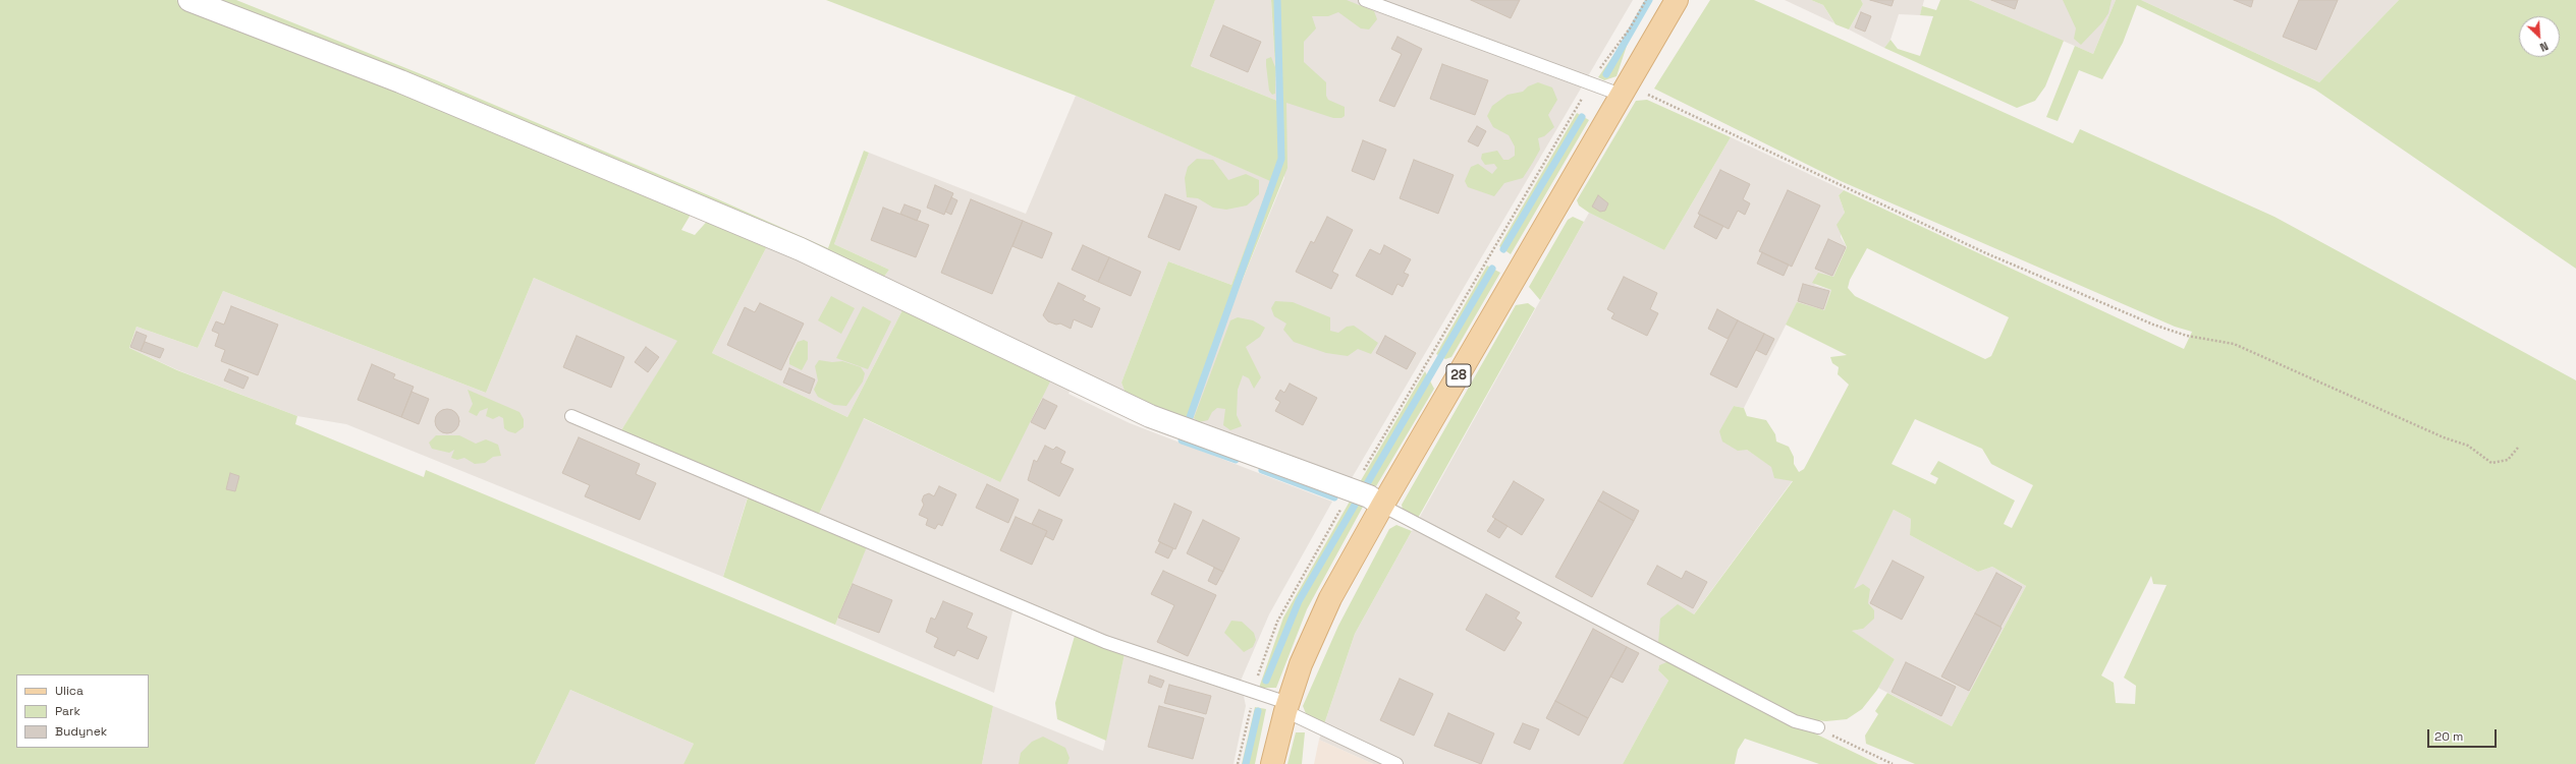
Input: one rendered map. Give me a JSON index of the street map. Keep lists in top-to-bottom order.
{
  "streets": {
    "main road": ["28"]
  },
  "legend": ["Ulica", "Park", "Budynek"],
  "scale_bar": "20 m",
  "north": "bottom right"
}
